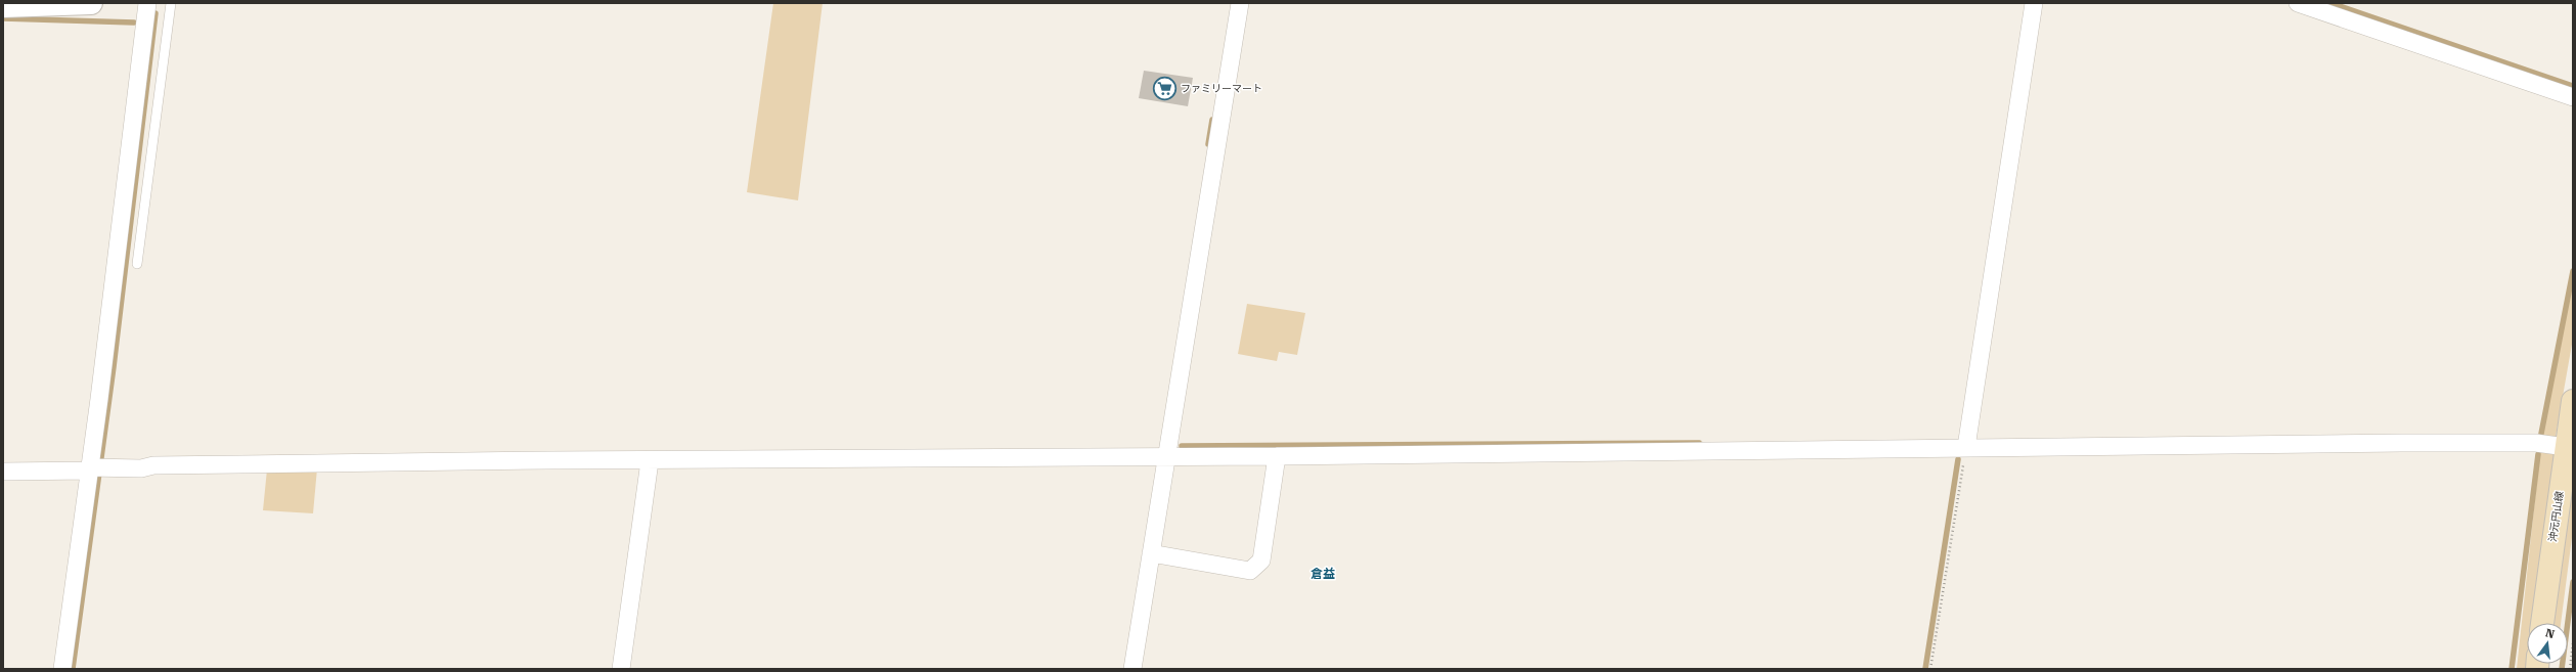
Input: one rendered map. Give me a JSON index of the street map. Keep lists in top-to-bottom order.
{
  "streets": {
    "main road": ["沖元円山線"]
  },
  "districts": ["倉益"],
  "places": {
    "supermarket": ["ファミリーマート"]
  },
  "north": "top"
}
